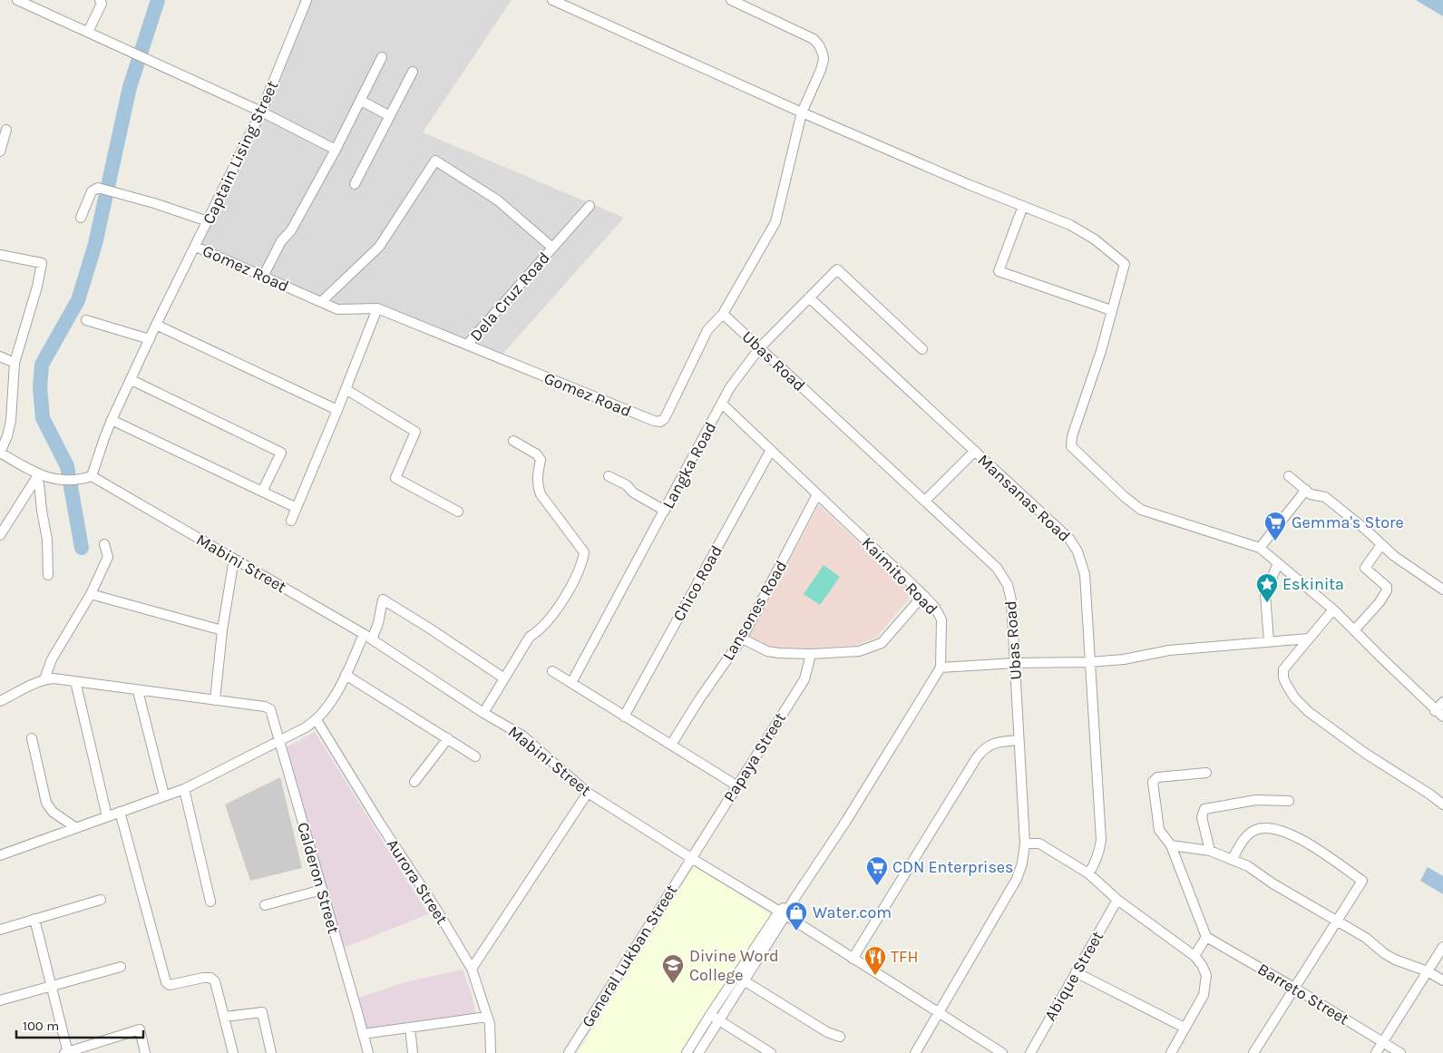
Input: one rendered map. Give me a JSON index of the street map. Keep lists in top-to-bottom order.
{
  "streets": {
    "street": [
      "Captain Lising Street",
      "Gomez Road",
      "Dela Cruz Road",
      "Ubas Road",
      "Langka Road",
      "Mansanas Road",
      "Mabini Street",
      "Kaimito Road",
      "Chico Road",
      "Lansones Road",
      "Papaya Street",
      "Calderon Street",
      "Aurora Street",
      "General Lukban Street",
      "Abique Street",
      "Barreto Street"
    ]
  },
  "crossings": [
    ["Captain Lising Street", "Gomez Road"],
    ["Captain Lising Street", "Mabini Street"],
    ["Gomez Road", "Dela Cruz Road"],
    ["Gomez Road", "Ubas Road"],
    ["Ubas Road", "Langka Road"],
    ["Ubas Road", "Mabini Street"],
    ["Langka Road", "Mansanas Road"],
    ["Langka Road", "Kaimito Road"],
    ["Mabini Street", "Papaya Street"],
    ["Mabini Street", "General Lukban Street"],
    ["Kaimito Road", "Chico Road"],
    ["Kaimito Road", "Lansones Road"],
    ["Papaya Street", "General Lukban Street"]
  ],
  "places": {
    "supermarket": ["Gemma's Store", "CDN Enterprises"],
    "place": ["Eskinita"],
    "shop": ["Water.com"],
    "restaurant": ["TFH"],
    "school or university": ["Divine Word College"]
  },
  "scale_bar": "100 m"
}
